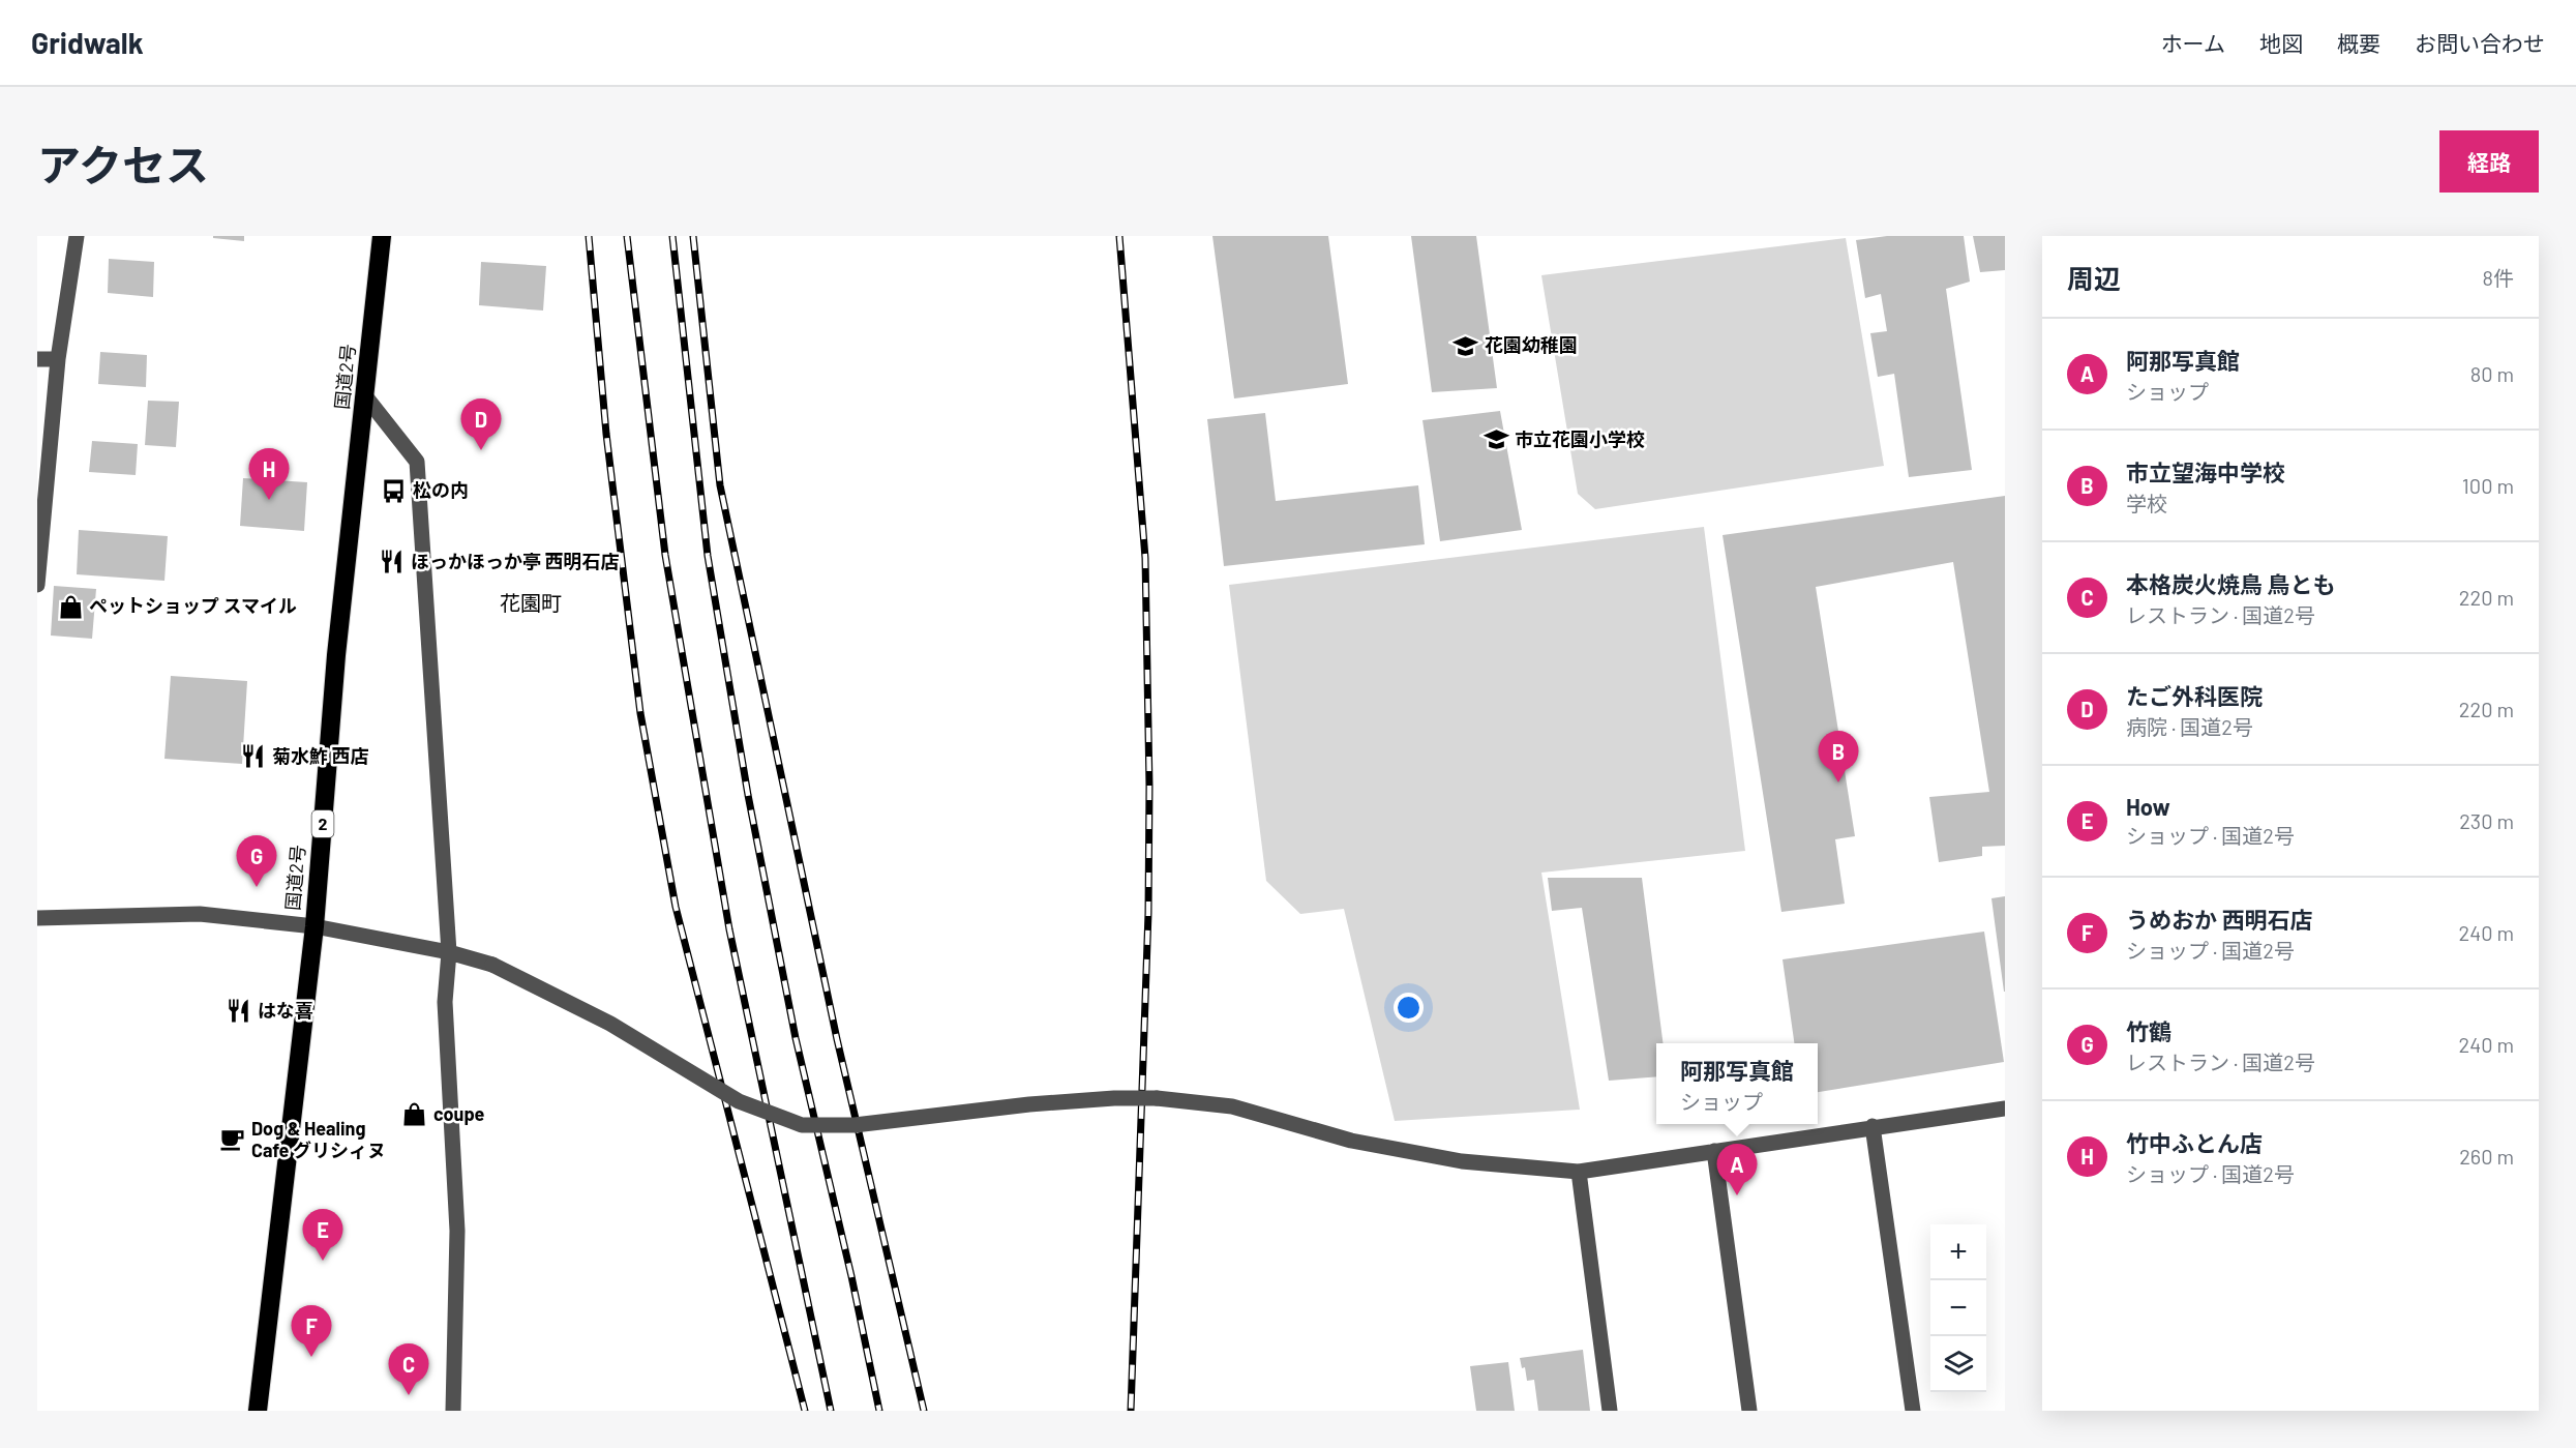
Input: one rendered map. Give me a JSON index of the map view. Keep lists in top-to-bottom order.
{
  "streets": {
    "highway": ["国道2号", "2"]
  },
  "districts": ["花園町"],
  "places": {
    "school or university": ["花園幼稚園", "市立花園小学校"],
    "bus stop": ["松の内"],
    "restaurant": ["ほっかほっか亭 西明石店", "菊水鮓 西店", "はな喜"],
    "shop": ["ペットショップ スマイル", "coupe"],
    "cafe": ["Dog & Healing Cafe グリシィヌ"]
  },
  "page": {
    "header": "Gridwalk",
    "nav": [
      "ホーム",
      "地図",
      "概要",
      "お問い合わせ"
    ],
    "title": "アクセス",
    "buttons": "経路",
    "heading": ["周辺", "8件"],
    "list": [
      {
        "mark": "A",
        "name": "阿那写真館",
        "note": "ショップ",
        "value": "80 m"
      },
      {
        "mark": "B",
        "name": "市立望海中学校",
        "note": "学校",
        "value": "100 m"
      },
      {
        "mark": "C",
        "name": "本格炭火焼鳥 鳥とも",
        "note": "レストラン · 国道2号",
        "value": "220 m"
      },
      {
        "mark": "D",
        "name": "たご外科医院",
        "note": "病院 · 国道2号",
        "value": "220 m"
      },
      {
        "mark": "E",
        "name": "How",
        "note": "ショップ · 国道2号",
        "value": "230 m"
      },
      {
        "mark": "F",
        "name": "うめおか 西明石店",
        "note": "ショップ · 国道2号",
        "value": "240 m"
      },
      {
        "mark": "G",
        "name": "竹鶴",
        "note": "レストラン · 国道2号",
        "value": "240 m"
      },
      {
        "mark": "H",
        "name": "竹中ふとん店",
        "note": "ショップ · 国道2号",
        "value": "260 m"
      }
    ],
    "pins": [
      "D",
      "H",
      "B",
      "G",
      "A",
      "E",
      "F",
      "C"
    ],
    "popup": ["阿那写真館", "ショップ"],
    "map_buttons": ["+", "−"]
  }
}
